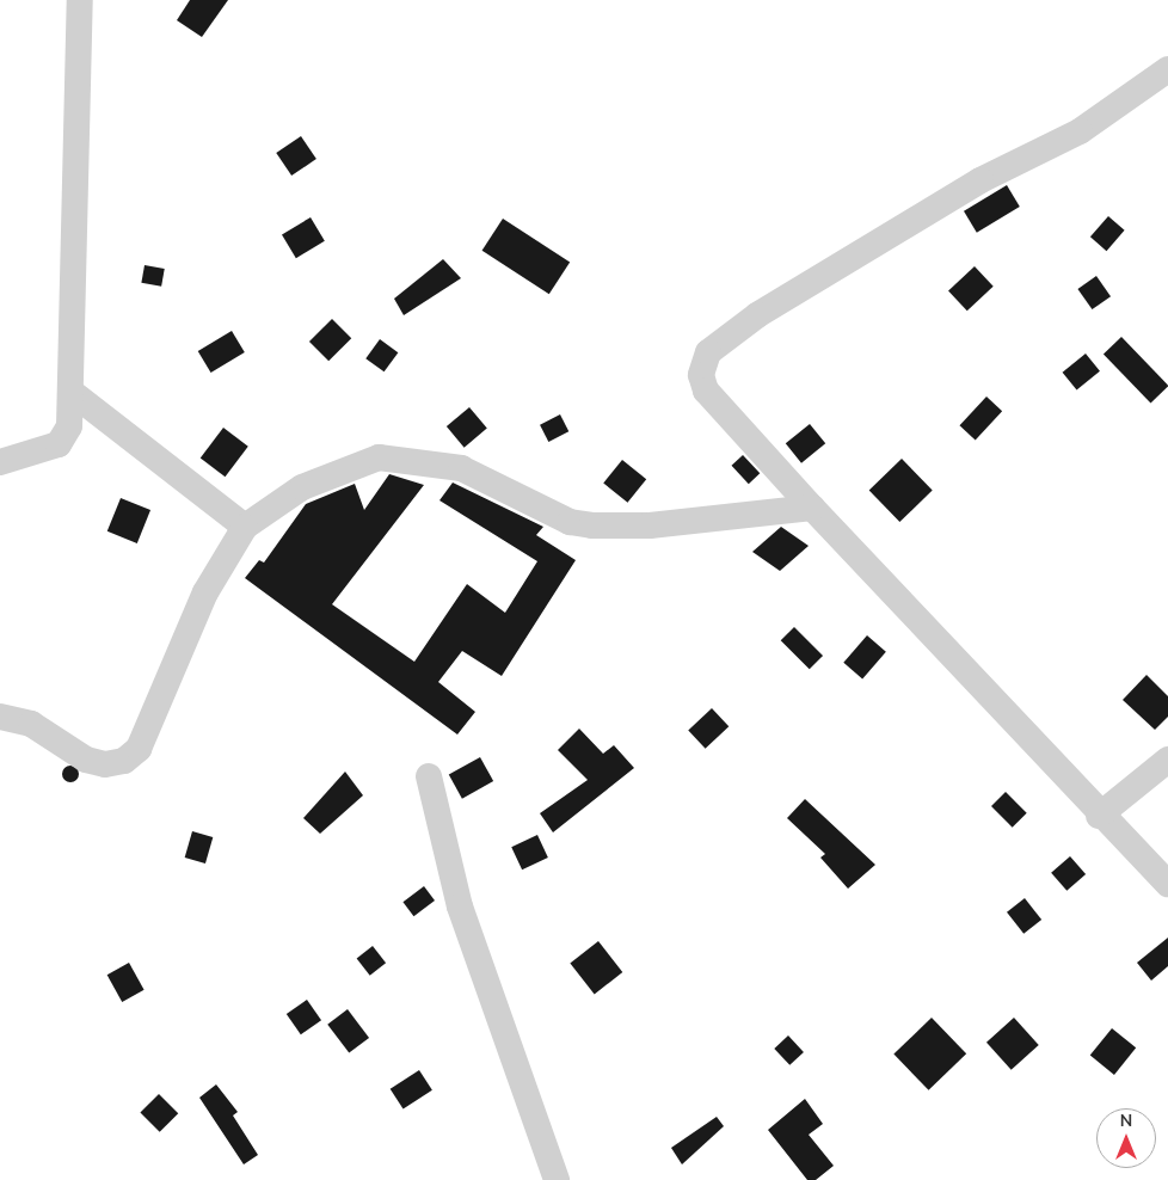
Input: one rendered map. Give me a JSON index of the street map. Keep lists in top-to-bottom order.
{
  "north": "top"
}
